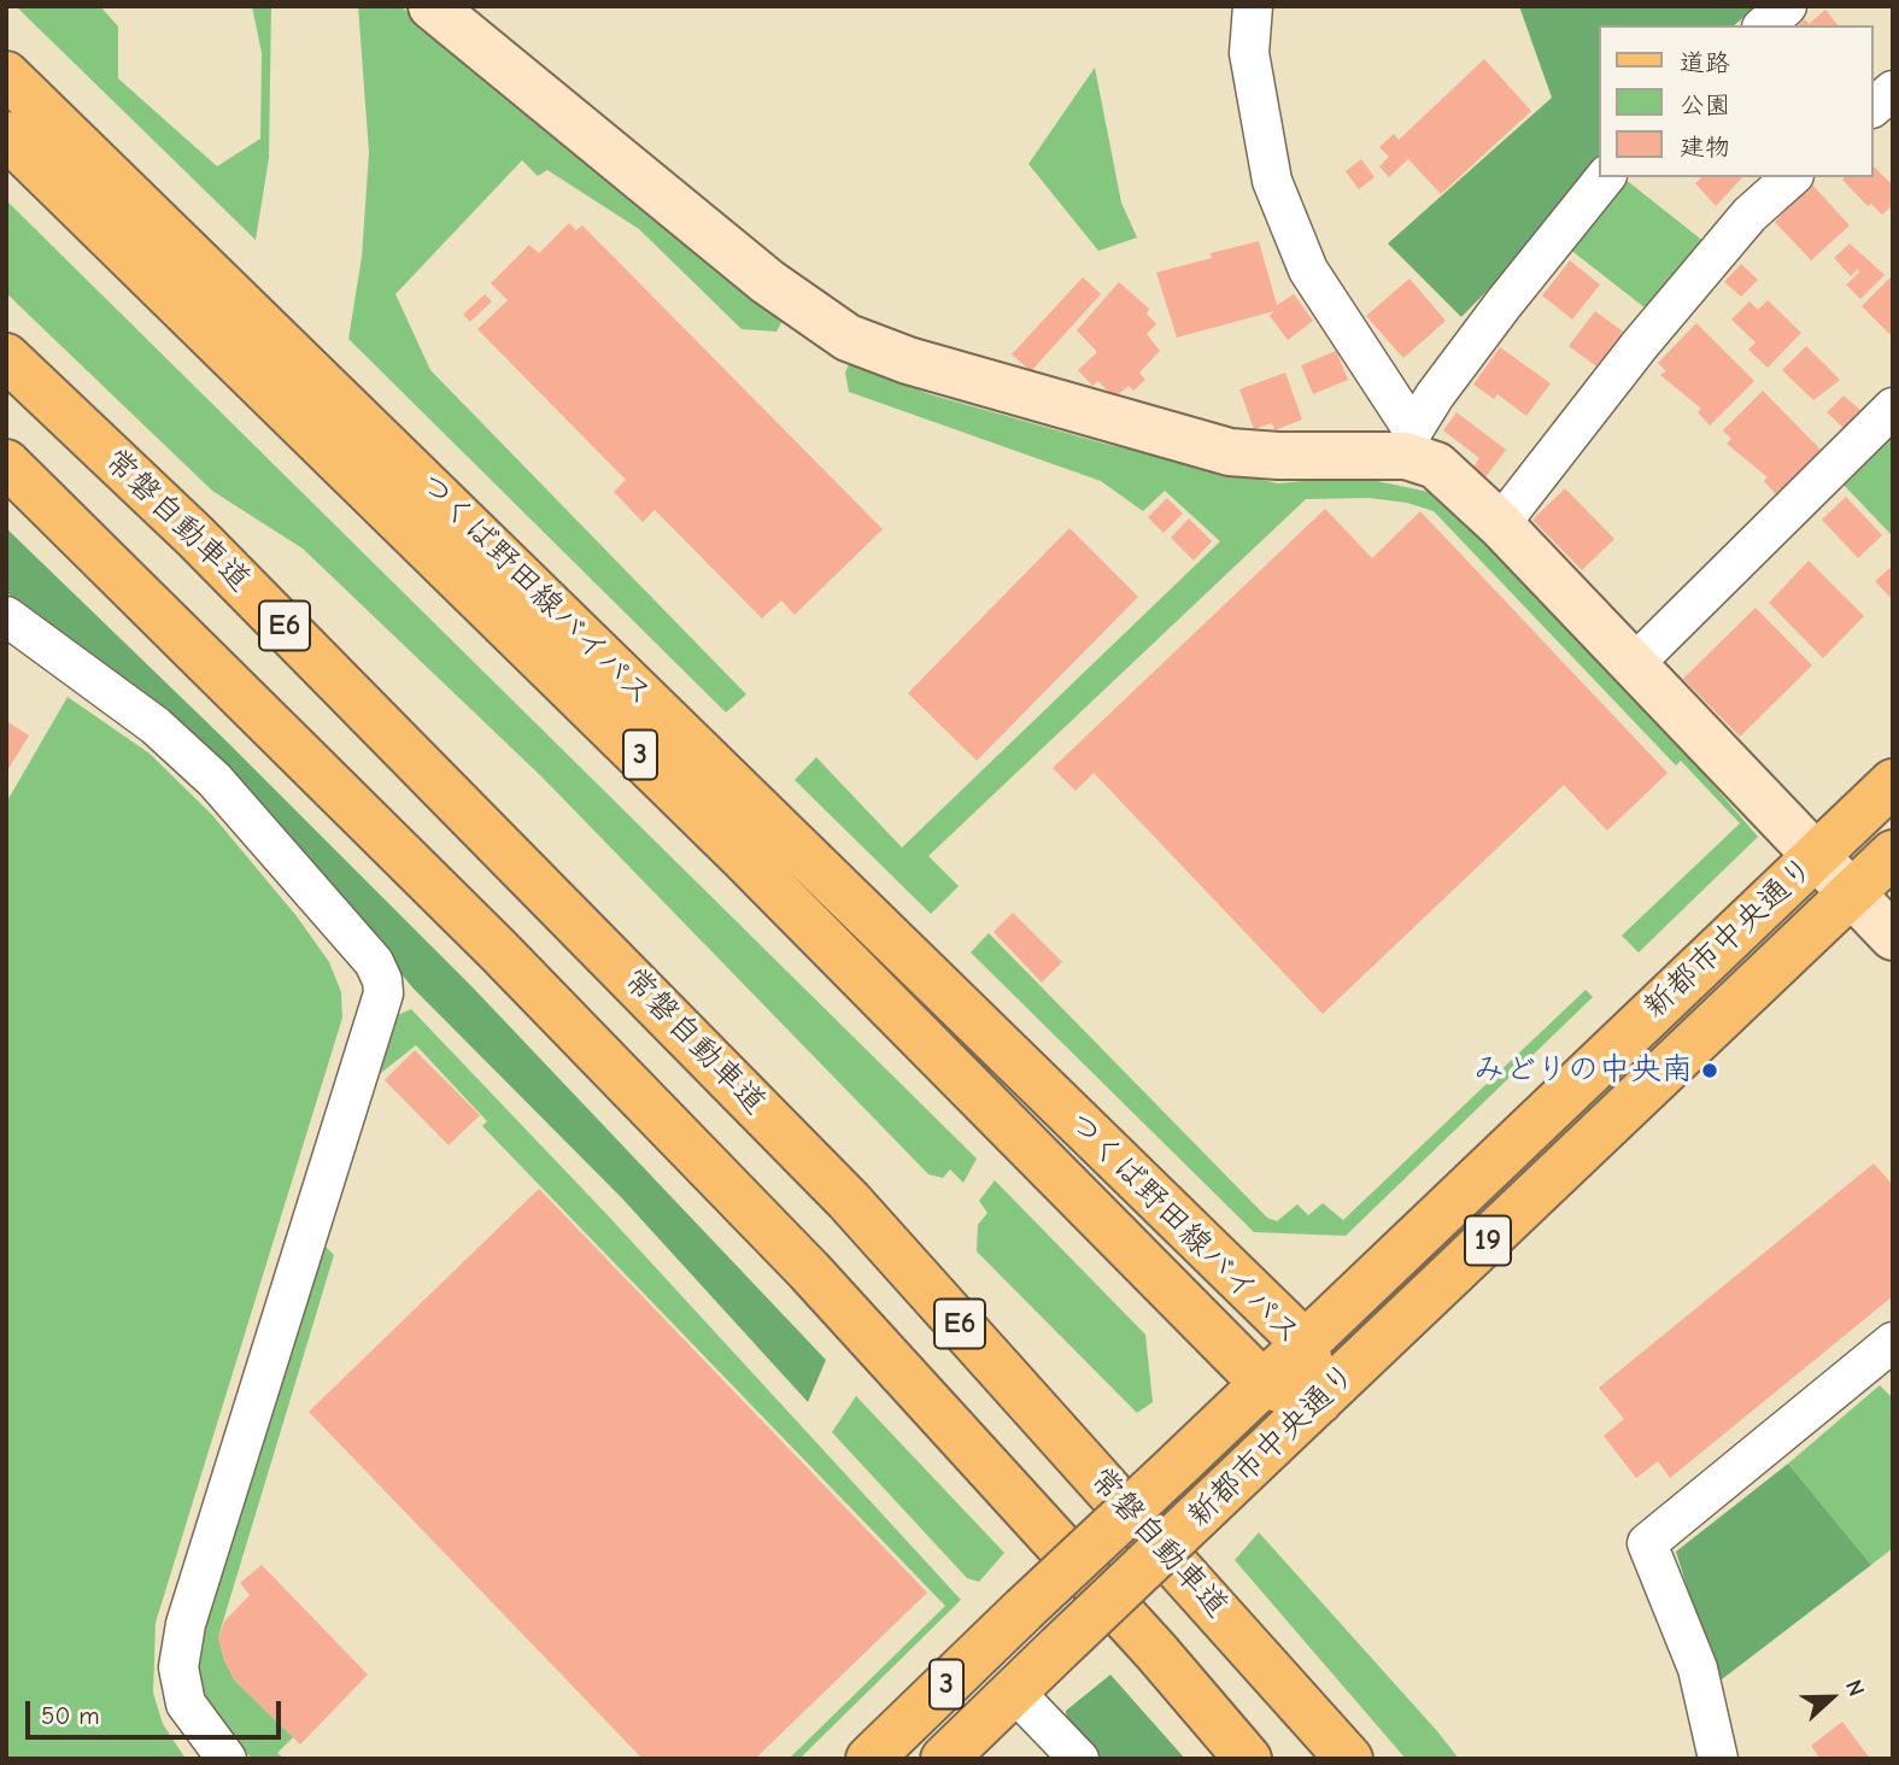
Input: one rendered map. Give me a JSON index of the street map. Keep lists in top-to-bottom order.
{
  "streets": {
    "main road": [
      "常磐自動車道",
      "つくば野田線バイパス",
      "E6",
      "3",
      "新都市中央通り",
      "19"
    ]
  },
  "crossings": [
    ["つくば野田線バイパス", "新都市中央通り"]
  ],
  "places": ["みどりの中央南"],
  "legend": ["道路", "公園", "建物"],
  "scale_bar": "50 m",
  "north": "right"
}
